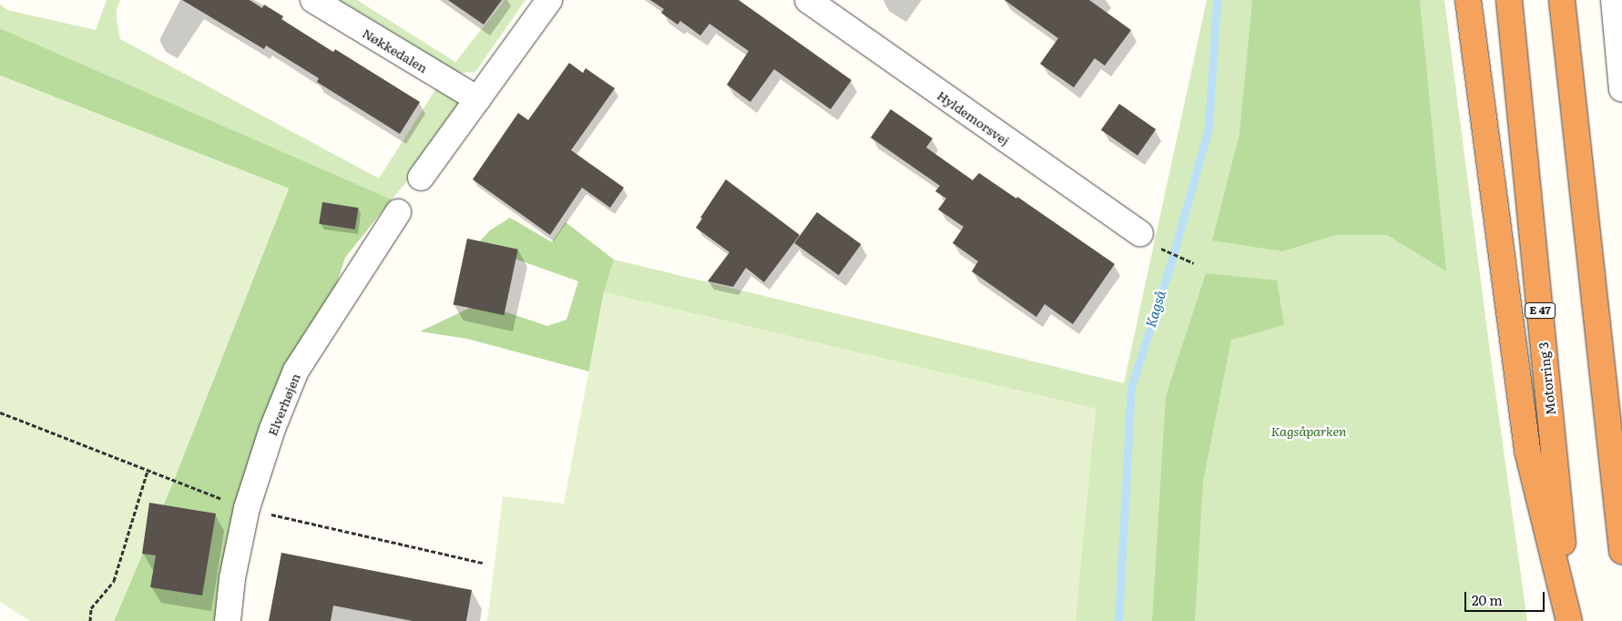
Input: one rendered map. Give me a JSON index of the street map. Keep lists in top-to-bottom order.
{
  "streets": {
    "highway": ["E 47", "Motorring 3"],
    "street": ["Nøkkedalen", "Hyldemorsvej", "Elverhøjen"]
  },
  "water": ["Kagså"],
  "parks": ["Kagsåparken"],
  "scale_bar": "20 m"
}
